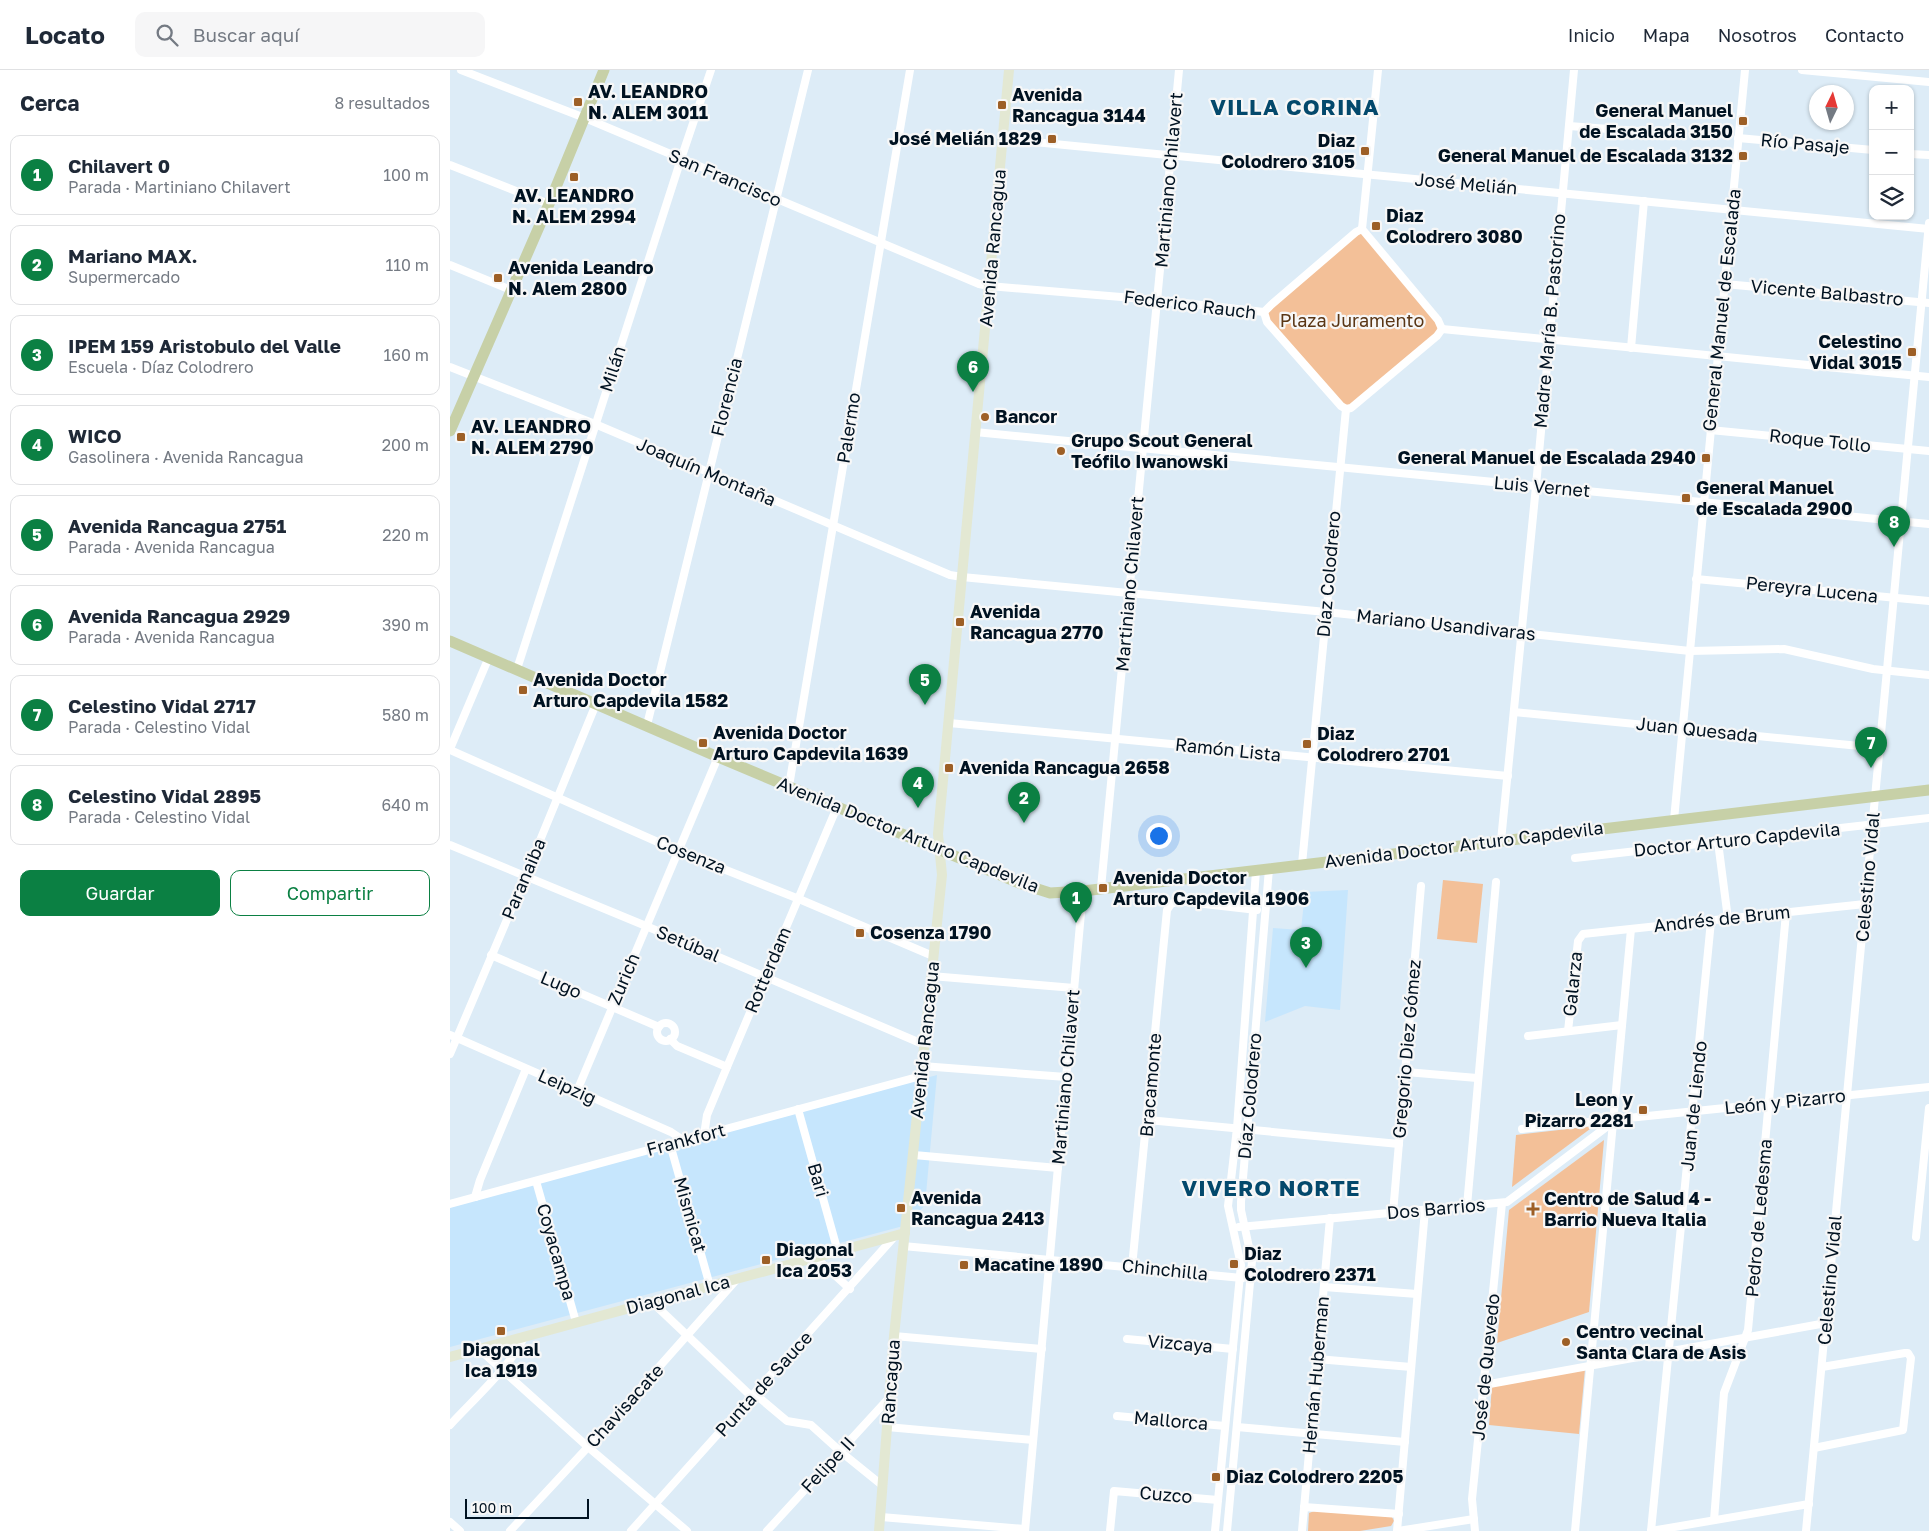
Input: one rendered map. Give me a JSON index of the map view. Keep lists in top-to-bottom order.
{
  "streets": {
    "main road": [
      "Avenida Rancagua",
      "Avenida Doctor Arturo Capdevila",
      "Diagonal Ica",
      "Rancagua"
    ],
    "street": [
      "Río Pasaje",
      "San Francisco",
      "Martiniano Chilavert",
      "José Melián",
      "Vicente Balbastro",
      "Federico Rauch",
      "General Manuel de Escalada",
      "Madre María B. Pastorino",
      "Milán",
      "Florencia",
      "Palermo",
      "Roque Tollo",
      "Joaquín Montaña",
      "Luis Vernet",
      "Díaz Colodrero",
      "Pereyra Lucena",
      "Mariano Usandivaras",
      "Juan Quesada",
      "Ramón Lista",
      "Doctor Arturo Capdevila",
      "Cosenza",
      "Celestino Vidal",
      "Paranaiba",
      "Andrés de Brum",
      "Setúbal",
      "Rotterdam",
      "Zurich",
      "Galarza",
      "Lugo",
      "Gregorio Diez Gómez",
      "Bracamonte",
      "Leipzig",
      "León y Pizarro",
      "Juan de Liendo",
      "Frankfort",
      "Bari",
      "Dos Barrios",
      "Mismicat",
      "Pedro de Ledesma",
      "Coyacampa",
      "Chinchilla",
      "Vizcaya",
      "José de Quevedo",
      "Hernán Huberman",
      "Punta de Sauce",
      "Chavisacate",
      "Mallorca",
      "Felipe II",
      "Cuzco"
    ]
  },
  "crossings": [
    ["Río Pasaje", "General Manuel de Escalada"],
    ["San Francisco", "Avenida Rancagua"],
    ["San Francisco", "Federico Rauch"],
    ["San Francisco", "Milán"],
    ["San Francisco", "Florencia"],
    ["San Francisco", "Palermo"],
    ["Martiniano Chilavert", "José Melián"],
    ["Martiniano Chilavert", "Federico Rauch"],
    ["Martiniano Chilavert", "Luis Vernet"],
    ["Martiniano Chilavert", "Mariano Usandivaras"],
    ["Martiniano Chilavert", "Ramón Lista"],
    ["Martiniano Chilavert", "Avenida Doctor Arturo Capdevila"],
    ["Martiniano Chilavert", "Chinchilla"],
    ["José Melián", "Avenida Rancagua"],
    ["José Melián", "General Manuel de Escalada"],
    ["José Melián", "Madre María B. Pastorino"],
    ["José Melián", "Celestino Vidal"],
    ["Avenida Rancagua", "Federico Rauch"],
    ["Avenida Rancagua", "Joaquín Montaña"],
    ["Avenida Rancagua", "Luis Vernet"],
    ["Avenida Rancagua", "Mariano Usandivaras"],
    ["Avenida Rancagua", "Ramón Lista"],
    ["Avenida Rancagua", "Avenida Doctor Arturo Capdevila"],
    ["Avenida Rancagua", "Cosenza"],
    ["Avenida Rancagua", "Setúbal"],
    ["Avenida Rancagua", "Frankfort"],
    ["Avenida Rancagua", "Diagonal Ica"],
    ["Avenida Rancagua", "Rancagua"],
    ["Avenida Rancagua", "Punta de Sauce"],
    ["Vicente Balbastro", "General Manuel de Escalada"],
    ["Vicente Balbastro", "Celestino Vidal"],
    ["Federico Rauch", "Díaz Colodrero"],
    ["General Manuel de Escalada", "Roque Tollo"],
    ["General Manuel de Escalada", "Luis Vernet"],
    ["General Manuel de Escalada", "Pereyra Lucena"],
    ["General Manuel de Escalada", "Mariano Usandivaras"],
    ["General Manuel de Escalada", "Juan Quesada"],
    ["General Manuel de Escalada", "Avenida Doctor Arturo Capdevila"],
    ["Madre María B. Pastorino", "Luis Vernet"],
    ["Madre María B. Pastorino", "Mariano Usandivaras"],
    ["Madre María B. Pastorino", "Juan Quesada"],
    ["Madre María B. Pastorino", "Ramón Lista"],
    ["Madre María B. Pastorino", "Avenida Doctor Arturo Capdevila"],
    ["Milán", "Joaquín Montaña"],
    ["Milán", "Avenida Doctor Arturo Capdevila"],
    ["Florencia", "Joaquín Montaña"],
    ["Florencia", "Avenida Doctor Arturo Capdevila"],
    ["Palermo", "Joaquín Montaña"],
    ["Palermo", "Avenida Doctor Arturo Capdevila"],
    ["Roque Tollo", "Celestino Vidal"],
    ["Joaquín Montaña", "Mariano Usandivaras"],
    ["Luis Vernet", "Díaz Colodrero"],
    ["Luis Vernet", "Celestino Vidal"],
    ["Díaz Colodrero", "Mariano Usandivaras"],
    ["Díaz Colodrero", "Ramón Lista"],
    ["Díaz Colodrero", "Avenida Doctor Arturo Capdevila"],
    ["Díaz Colodrero", "Bracamonte"],
    ["Díaz Colodrero", "Dos Barrios"],
    ["Díaz Colodrero", "Chinchilla"],
    ["Díaz Colodrero", "Vizcaya"],
    ["Díaz Colodrero", "Mallorca"],
    ["Díaz Colodrero", "Cuzco"],
    ["Pereyra Lucena", "Celestino Vidal"],
    ["Mariano Usandivaras", "Celestino Vidal"],
    ["Juan Quesada", "Celestino Vidal"],
    ["Avenida Doctor Arturo Capdevila", "Celestino Vidal"],
    ["Avenida Doctor Arturo Capdevila", "Paranaiba"],
    ["Avenida Doctor Arturo Capdevila", "Rotterdam"],
    ["Avenida Doctor Arturo Capdevila", "Zurich"],
    ["Doctor Arturo Capdevila", "Celestino Vidal"],
    ["Cosenza", "Paranaiba"],
    ["Cosenza", "Rotterdam"],
    ["Cosenza", "Zurich"],
    ["Celestino Vidal", "Andrés de Brum"],
    ["Celestino Vidal", "León y Pizarro"],
    ["Paranaiba", "Setúbal"],
    ["Paranaiba", "Lugo"],
    ["Paranaiba", "Leipzig"],
    ["Andrés de Brum", "Galarza"],
    ["Andrés de Brum", "Juan de Liendo"],
    ["Andrés de Brum", "Pedro de Ledesma"],
    ["Setúbal", "Rotterdam"],
    ["Setúbal", "Zurich"],
    ["Rotterdam", "Lugo"],
    ["Rotterdam", "Frankfort"],
    ["Zurich", "Lugo"],
    ["Zurich", "Leipzig"],
    ["Gregorio Diez Gómez", "Dos Barrios"],
    ["Bracamonte", "Chinchilla"],
    ["Leipzig", "Frankfort"],
    ["León y Pizarro", "Juan de Liendo"],
    ["León y Pizarro", "Dos Barrios"],
    ["León y Pizarro", "Pedro de Ledesma"],
    ["Frankfort", "Bari"],
    ["Frankfort", "Mismicat"],
    ["Frankfort", "Coyacampa"],
    ["Bari", "Diagonal Ica"],
    ["Dos Barrios", "José de Quevedo"],
    ["Dos Barrios", "Hernán Huberman"],
    ["Mismicat", "Diagonal Ica"],
    ["Coyacampa", "Diagonal Ica"],
    ["Chinchilla", "Rancagua"],
    ["Diagonal Ica", "Rancagua"],
    ["Diagonal Ica", "Punta de Sauce"],
    ["Diagonal Ica", "Chavisacate"],
    ["Rancagua", "Punta de Sauce"],
    ["Rancagua", "Felipe II"]
  ],
  "districts": ["VILLA CORINA", "VIVERO NORTE"],
  "parks": ["Plaza Juramento"],
  "places": {
    "transit": [
      "AV. LEANDRO N. ALEM 3011",
      "Avenida Rancagua 3144",
      "General Manuel de Escalada 3150",
      "José Melián 1829",
      "Diaz Colodrero 3105",
      "General Manuel de Escalada 3132",
      "AV. LEANDRO N. ALEM 2994",
      "Diaz Colodrero 3080",
      "Avenida Leandro N. Alem 2800",
      "Celestino Vidal 3015",
      "AV. LEANDRO N. ALEM 2790",
      "General Manuel de Escalada 2940",
      "General Manuel de Escalada 2900",
      "Avenida Rancagua 2770",
      "Avenida Doctor Arturo Capdevila 1582",
      "Avenida Doctor Arturo Capdevila 1639",
      "Diaz Colodrero 2701",
      "Avenida Rancagua 2658",
      "Avenida Doctor Arturo Capdevila 1906",
      "Cosenza 1790",
      "Leon y Pizarro 2281",
      "Avenida Rancagua 2413",
      "Diagonal Ica 2053",
      "Diaz Colodrero 2371",
      "Macatine 1890",
      "Diagonal Ica 1919",
      "Diaz Colodrero 2205"
    ],
    "other": ["Bancor", "Grupo Scout General Teófilo Iwanowski", "Centro vecinal Santa Clara de Asis"],
    "health": ["Centro de Salud 4 - Barrio Nueva Italia"]
  },
  "scale_bar": "100 m",
  "north": "top",
  "page": {
    "header": "Locato",
    "search": "Buscar aquí",
    "nav": [
      "Inicio",
      "Mapa",
      "Nosotros",
      "Contacto"
    ],
    "heading": ["Cerca", "8 resultados"],
    "map_buttons": ["+", "−"],
    "list": [
      {
        "mark": "1",
        "name": "Chilavert 0",
        "note": "Parada · Martiniano Chilavert",
        "value": "100 m"
      },
      {
        "mark": "2",
        "name": "Mariano MAX.",
        "note": "Supermercado",
        "value": "110 m"
      },
      {
        "mark": "3",
        "name": "IPEM 159 Aristobulo del Valle",
        "note": "Escuela · Díaz Colodrero",
        "value": "160 m"
      },
      {
        "mark": "4",
        "name": "WICO",
        "note": "Gasolinera · Avenida Rancagua",
        "value": "200 m"
      },
      {
        "mark": "5",
        "name": "Avenida Rancagua 2751",
        "note": "Parada · Avenida Rancagua",
        "value": "220 m"
      },
      {
        "mark": "6",
        "name": "Avenida Rancagua 2929",
        "note": "Parada · Avenida Rancagua",
        "value": "390 m"
      },
      {
        "mark": "7",
        "name": "Celestino Vidal 2717",
        "note": "Parada · Celestino Vidal",
        "value": "580 m"
      },
      {
        "mark": "8",
        "name": "Celestino Vidal 2895",
        "note": "Parada · Celestino Vidal",
        "value": "640 m"
      }
    ],
    "pins": [
      "6",
      "8",
      "5",
      "7",
      "4",
      "2",
      "1",
      "3"
    ],
    "buttons": ["Guardar", "Compartir"],
    "scale": "100 m"
  }
}
